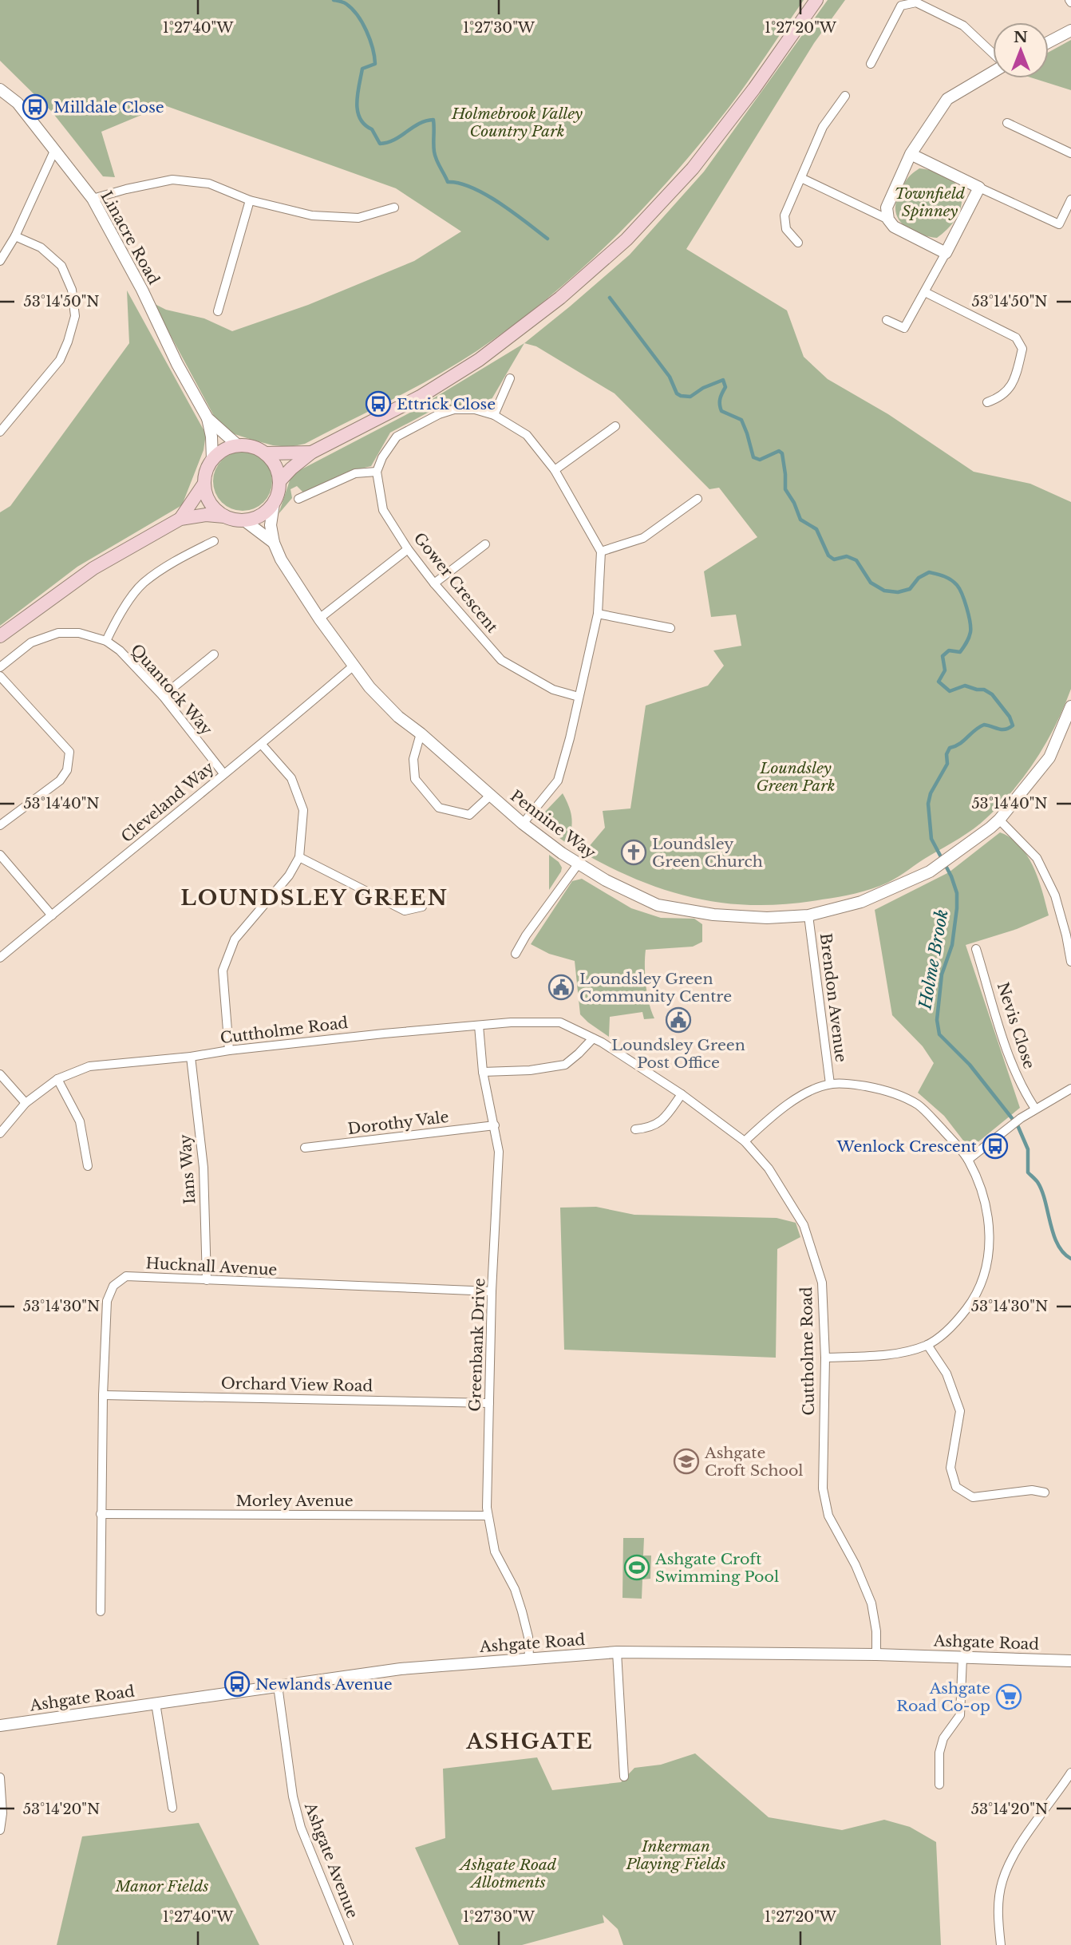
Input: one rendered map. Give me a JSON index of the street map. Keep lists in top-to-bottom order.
{
  "streets": {
    "street": [
      "Linacre Road",
      "Gower Crescent",
      "Quantock Way",
      "Cleveland Way",
      "Pennine Way",
      "Brendon Avenue",
      "Nevis Close",
      "Cuttholme Road",
      "Dorothy Vale",
      "Ians Way",
      "Hucknall Avenue",
      "Greenbank Drive",
      "Orchard View Road",
      "Morley Avenue",
      "Ashgate Road",
      "Ashgate Avenue"
    ]
  },
  "crossings": [
    ["Linacre Road", "Pennine Way"],
    ["Quantock Way", "Cleveland Way"],
    ["Cleveland Way", "Pennine Way"],
    ["Pennine Way", "Brendon Avenue"],
    ["Cuttholme Road", "Ians Way"],
    ["Cuttholme Road", "Greenbank Drive"],
    ["Cuttholme Road", "Ashgate Road"],
    ["Dorothy Vale", "Greenbank Drive"],
    ["Ians Way", "Hucknall Avenue"],
    ["Hucknall Avenue", "Greenbank Drive"],
    ["Hucknall Avenue", "Orchard View Road"],
    ["Hucknall Avenue", "Morley Avenue"],
    ["Greenbank Drive", "Orchard View Road"],
    ["Greenbank Drive", "Morley Avenue"],
    ["Greenbank Drive", "Ashgate Road"],
    ["Ashgate Road", "Ashgate Avenue"]
  ],
  "districts": ["LOUNDSLEY GREEN", "ASHGATE"],
  "water": ["Holme Brook"],
  "parks": [
    "Holmebrook Valley Country Park",
    "Townfield Spinney",
    "Loundsley Green Park",
    "Inkerman Playing Fields",
    "Ashgate Road Allotments",
    "Manor Fields"
  ],
  "places": {
    "bus stop": [
      "Milldale Close",
      "Ettrick Close",
      "Wenlock Crescent",
      "Newlands Avenue"
    ],
    "church": ["Loundsley Green Church"],
    "public building": ["Loundsley Green Community Centre", "Loundsley Green Post Office"],
    "school or university": ["Ashgate Croft School"],
    "sports": ["Ashgate Croft Swimming Pool"],
    "supermarket": ["Ashgate Road Co-op"]
  },
  "north": "top",
  "coordinates": [
    "1°27'40\"W",
    "1°27'30\"W",
    "1°27'20\"W",
    "53°14'50\"N",
    "53°14'40\"N",
    "53°14'30\"N",
    "53°14'20\"N"
  ]
}
